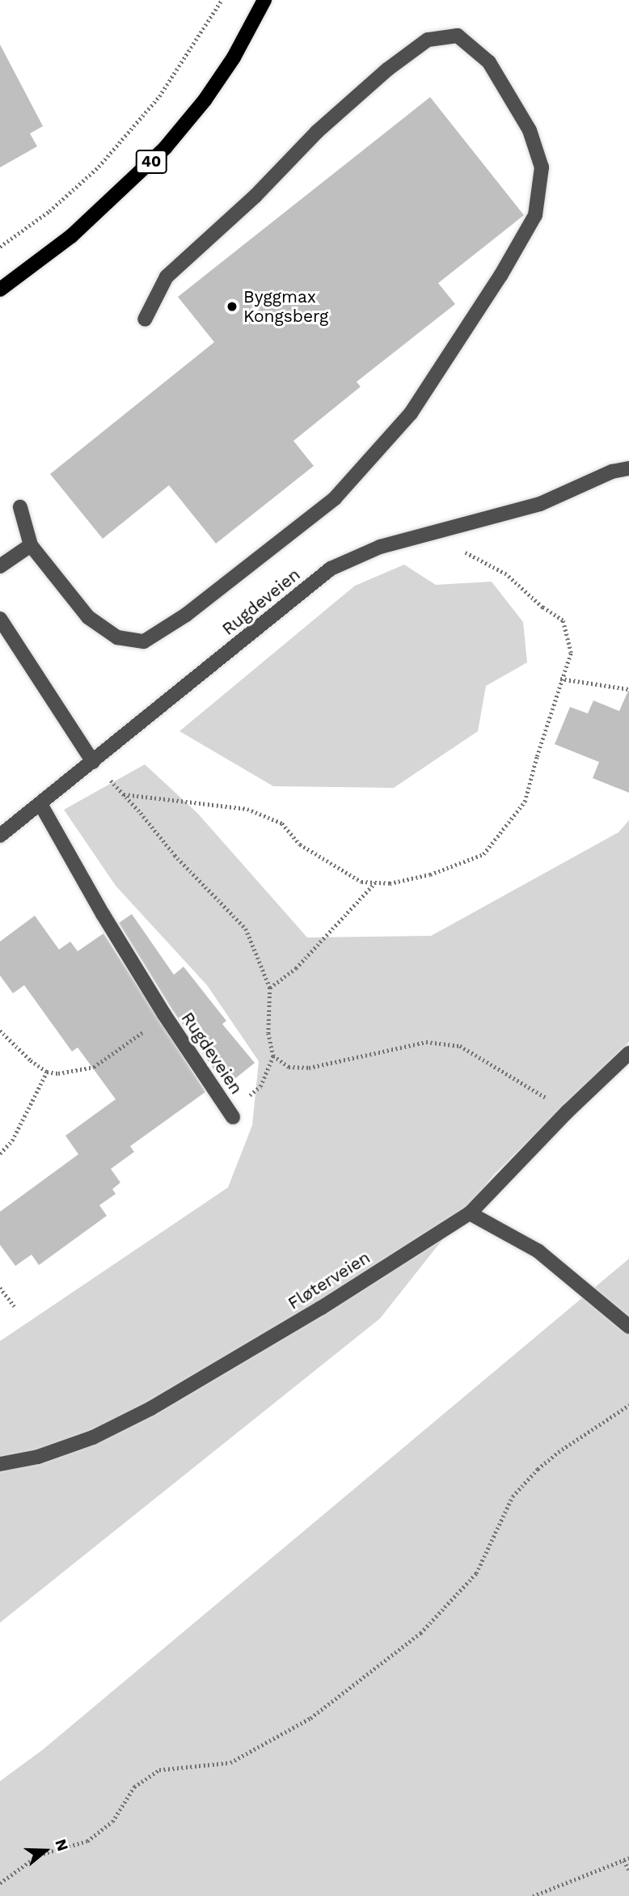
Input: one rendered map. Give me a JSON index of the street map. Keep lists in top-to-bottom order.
{
  "streets": {
    "main road": ["40"],
    "street": ["Rugdeveien", "Fløterveien"]
  },
  "places": ["Byggmax Kongsberg"],
  "north": "right"
}
